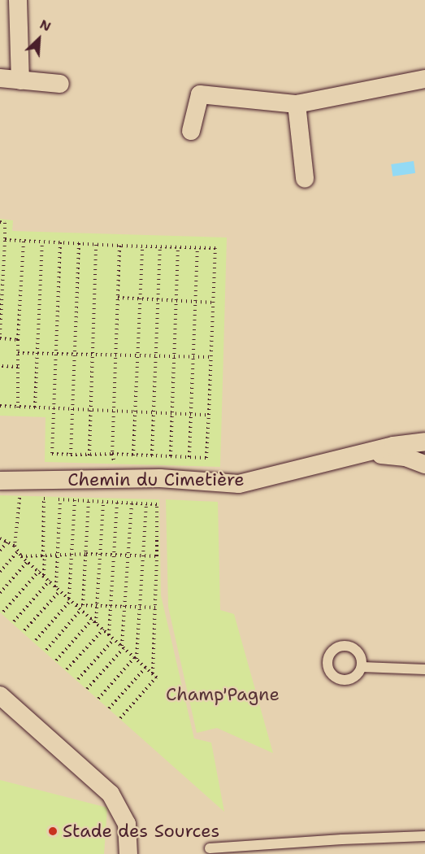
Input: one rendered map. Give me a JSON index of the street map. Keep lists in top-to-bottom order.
{
  "streets": {
    "street": ["Chemin du Cimetière"]
  },
  "parks": ["Champ'Pagne"],
  "places": ["Stade des Sources"],
  "north": "top right"
}
